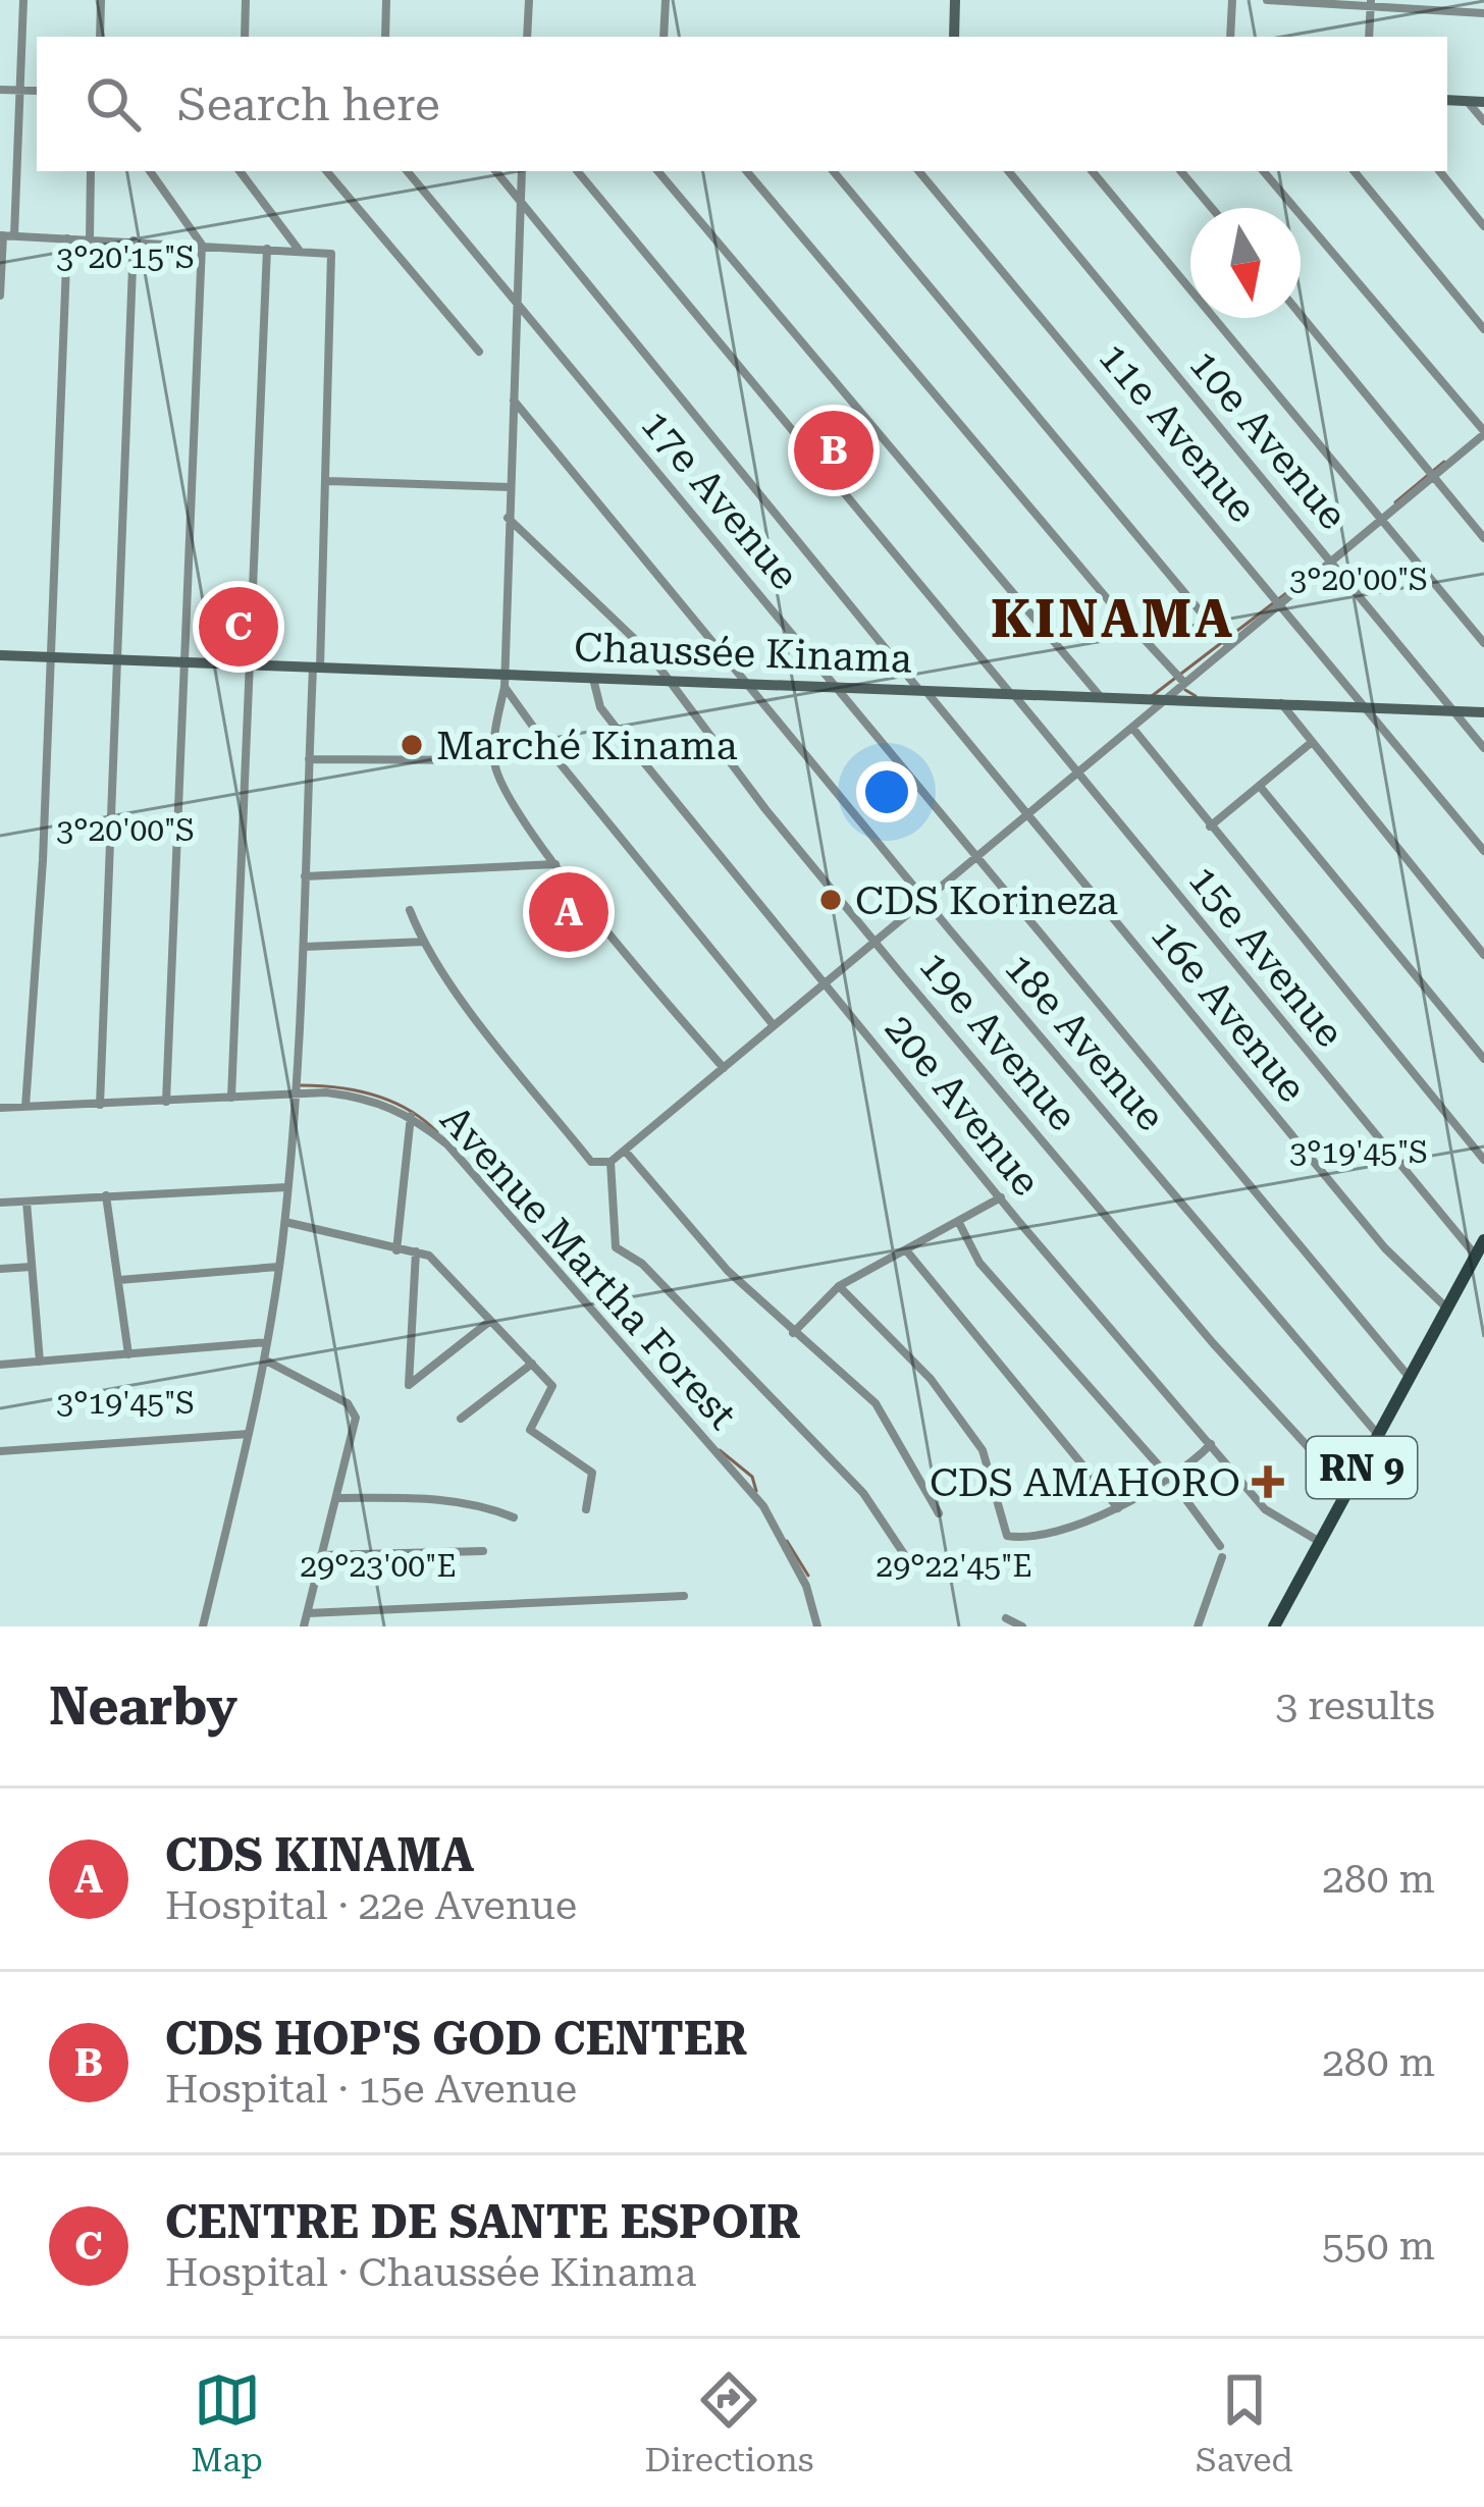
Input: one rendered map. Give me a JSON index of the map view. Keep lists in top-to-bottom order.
{
  "streets": {
    "main road": ["RN 9"],
    "street": [
      "11e Avenue",
      "10e Avenue",
      "17e Avenue",
      "Chaussée Kinama",
      "15e Avenue",
      "16e Avenue",
      "19e Avenue",
      "18e Avenue",
      "20e Avenue",
      "Avenue Martha Forest"
    ]
  },
  "crossings": [
    ["11e Avenue", "Chaussée Kinama"],
    ["10e Avenue", "Chaussée Kinama"],
    ["17e Avenue", "Chaussée Kinama"],
    ["17e Avenue", "RN 9"],
    ["Chaussée Kinama", "15e Avenue"],
    ["Chaussée Kinama", "16e Avenue"],
    ["Chaussée Kinama", "19e Avenue"],
    ["Chaussée Kinama", "18e Avenue"],
    ["Chaussée Kinama", "20e Avenue"],
    ["15e Avenue", "RN 9"],
    ["16e Avenue", "RN 9"],
    ["19e Avenue", "RN 9"],
    ["18e Avenue", "RN 9"],
    ["20e Avenue", "RN 9"]
  ],
  "districts": ["KINAMA"],
  "places": {
    "other": ["Marché Kinama", "CDS Korineza"],
    "health": ["CDS AMAHORO"]
  },
  "north": "bottom",
  "page": {
    "search": "Search here",
    "pins": ["B", "C", "A"],
    "heading": ["Nearby", "3 results"],
    "list": [
      {
        "mark": "A",
        "name": "CDS KINAMA",
        "note": "Hospital · 22e Avenue",
        "value": "280 m"
      },
      {
        "mark": "B",
        "name": "CDS HOP'S GOD CENTER",
        "note": "Hospital · 15e Avenue",
        "value": "280 m"
      },
      {
        "mark": "C",
        "name": "CENTRE DE SANTE ESPOIR",
        "note": "Hospital · Chaussée Kinama",
        "value": "550 m"
      }
    ],
    "nav": ["Map", "Directions", "Saved"]
  },
  "coordinates": [
    "3°20'15\"S",
    "3°20'00\"S",
    "3°19'45\"S",
    "29°23'00\"E",
    "29°22'45\"E"
  ]
}
